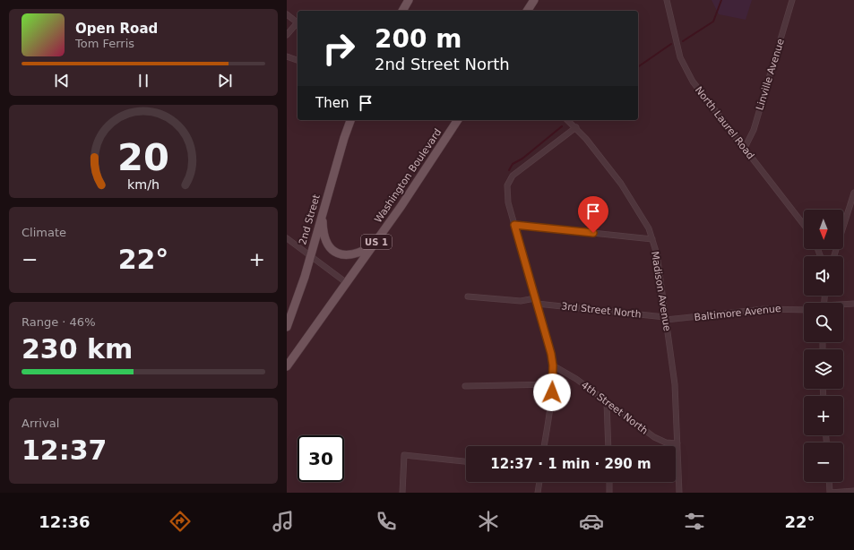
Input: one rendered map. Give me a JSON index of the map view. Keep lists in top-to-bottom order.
{
  "streets": {
    "main road": ["Washington Boulevard", "2nd Street", "US 1"],
    "street": [
      "Linville Avenue",
      "North Laurel Road",
      "Madison Avenue",
      "3rd Street North",
      "Baltimore Avenue",
      "4th Street North"
    ]
  },
  "crossings": [
    ["Linville Avenue", "North Laurel Road"],
    ["Madison Avenue", "3rd Street North"],
    ["Madison Avenue", "Baltimore Avenue"],
    ["Madison Avenue", "4th Street North"],
    ["3rd Street North", "Baltimore Avenue"]
  ],
  "north": "bottom",
  "page": {
    "turn": ["200 m", "2nd Street North"],
    "song": ["Open Road", "Tom Ferris"],
    "then": "Then",
    "tile": [
      "Climate",
      ["Range · 46%", "230 km"],
      ["Arrival", "12:37"]
    ],
    "map_buttons": ["+", "−"],
    "heat": ["−", "22°", "+"],
    "limit": "30",
    "trip": "12:37 · 1 min · 290 m",
    "tabs": ["12:36", "22°"],
    "gauge": ["20", "km/h"]
  }
}
